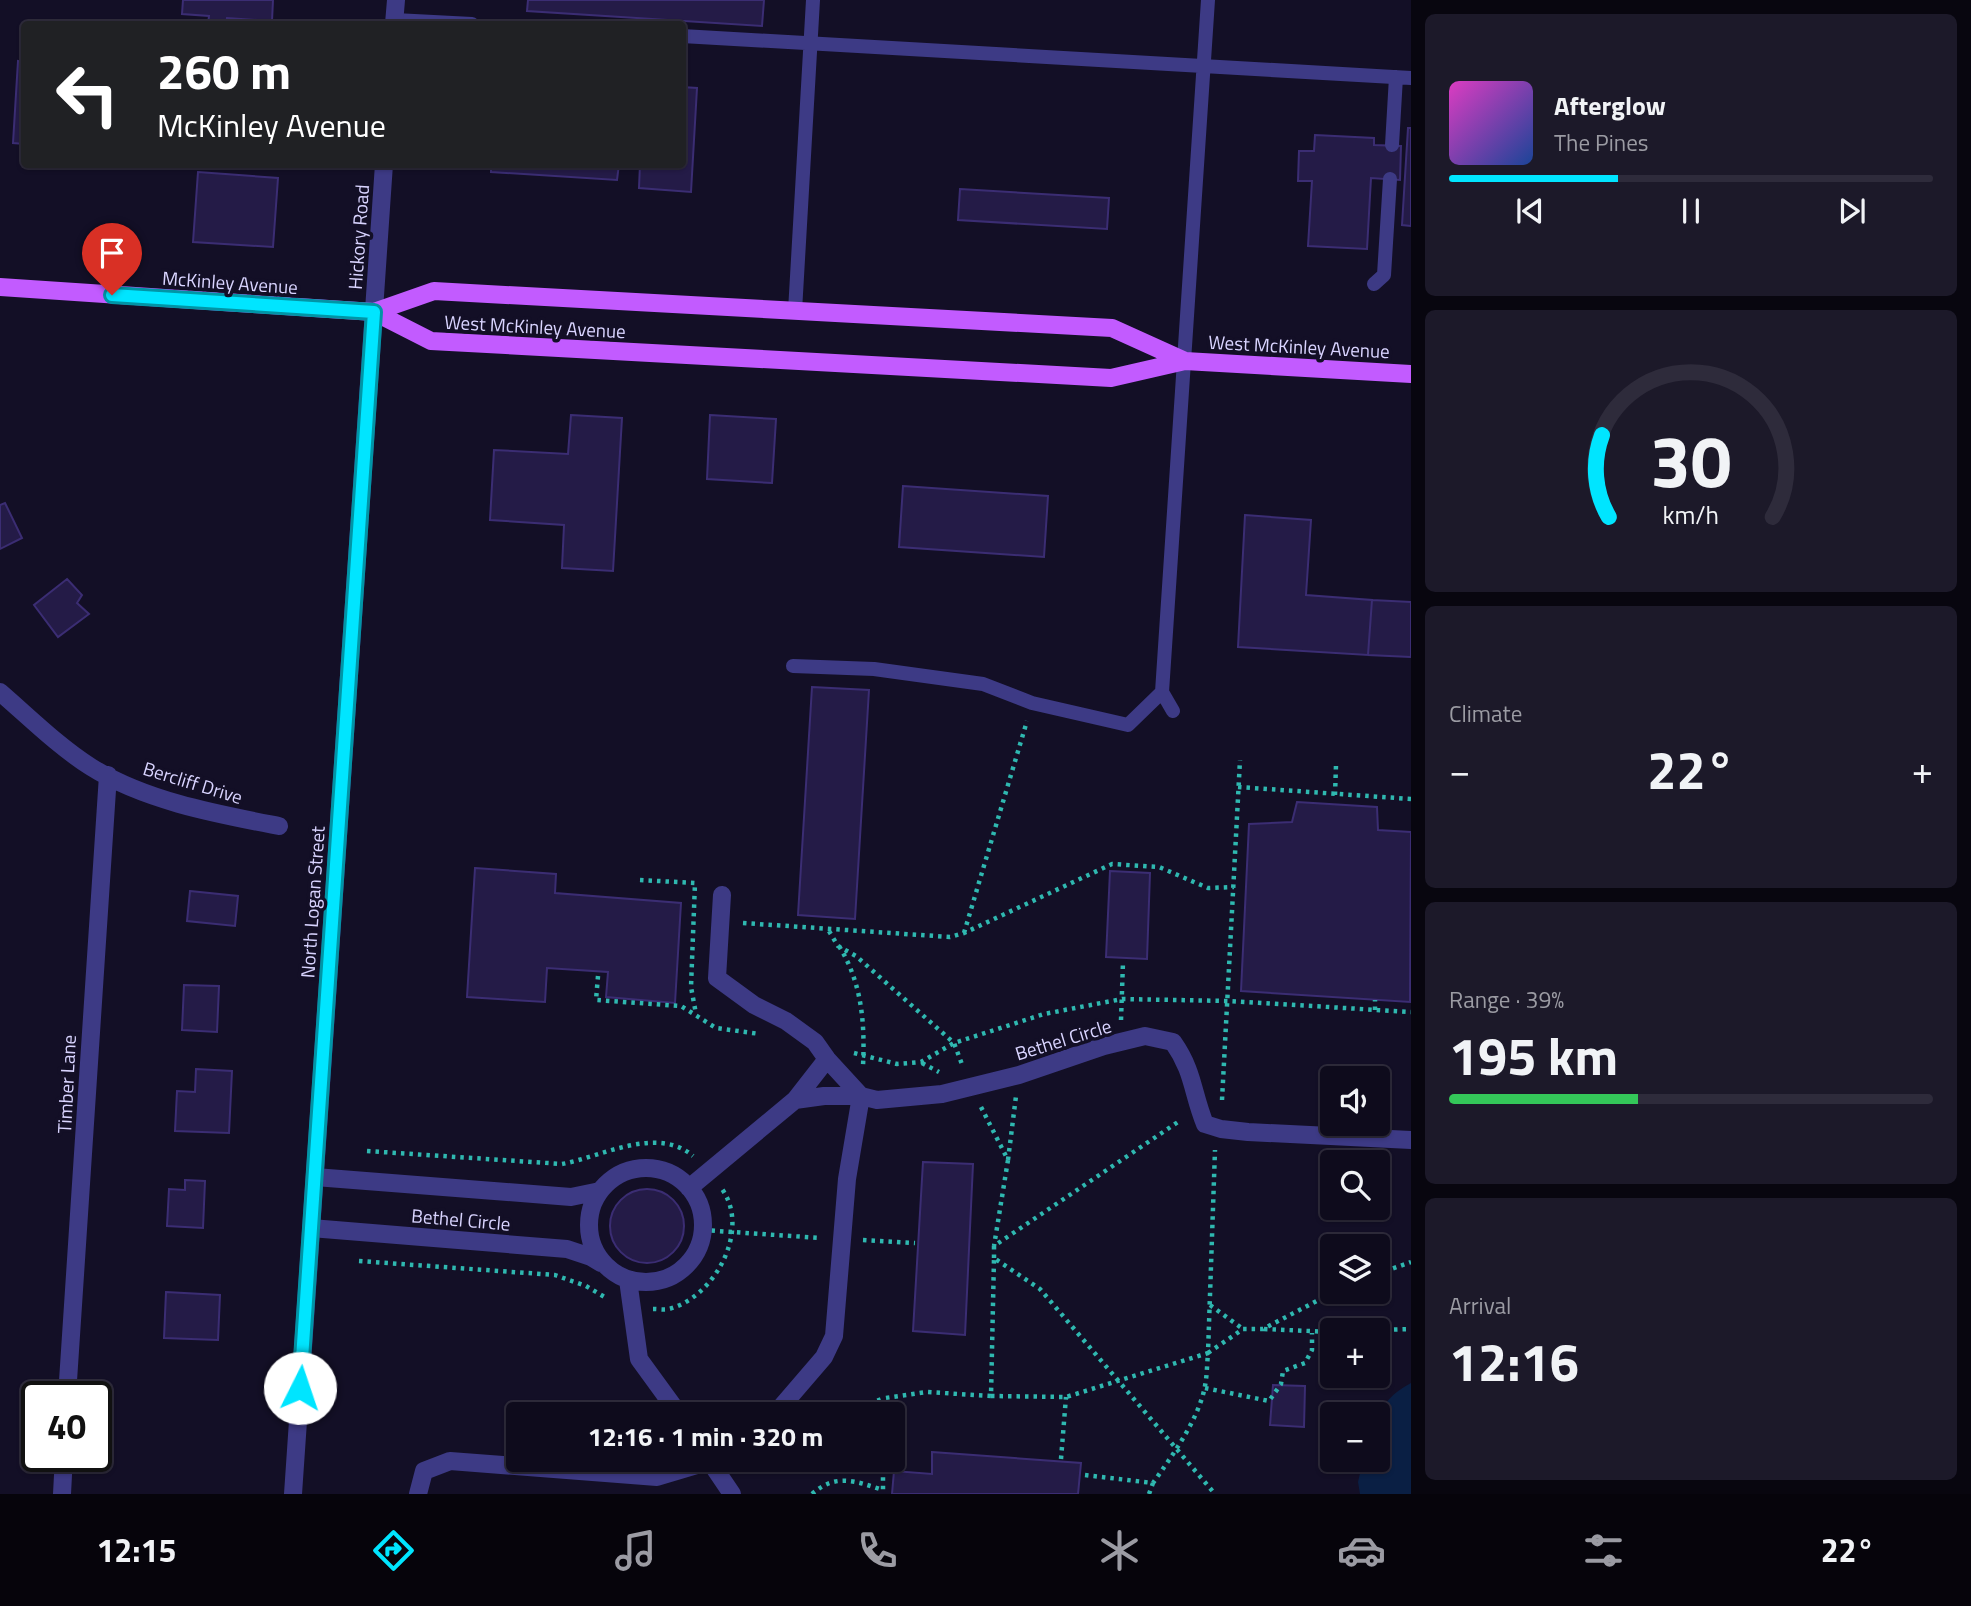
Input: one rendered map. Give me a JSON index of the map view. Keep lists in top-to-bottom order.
{
  "streets": {
    "main road": ["McKinley Avenue", "West McKinley Avenue"],
    "street": [
      "Hickory Road",
      "Bercliff Drive",
      "North Logan Street",
      "Bethel Circle",
      "Timber Lane"
    ]
  },
  "crossings": [
    ["Hickory Road", "McKinley Avenue"],
    ["Hickory Road", "West McKinley Avenue"],
    ["Hickory Road", "North Logan Street"],
    ["McKinley Avenue", "West McKinley Avenue"],
    ["McKinley Avenue", "North Logan Street"],
    ["West McKinley Avenue", "North Logan Street"],
    ["Bercliff Drive", "Timber Lane"],
    ["North Logan Street", "Bethel Circle"]
  ],
  "page": {
    "turn": ["260 m", "McKinley Avenue"],
    "song": ["Afterglow", "The Pines"],
    "tile": [
      "Climate",
      ["Range · 39%", "195 km"],
      ["Arrival", "12:16"]
    ],
    "heat": ["−", "22°", "+"],
    "map_buttons": ["+", "−"],
    "limit": "40",
    "trip": "12:16 · 1 min · 320 m",
    "tabs": ["12:15", "22°"],
    "gauge": ["30", "km/h"]
  }
}
